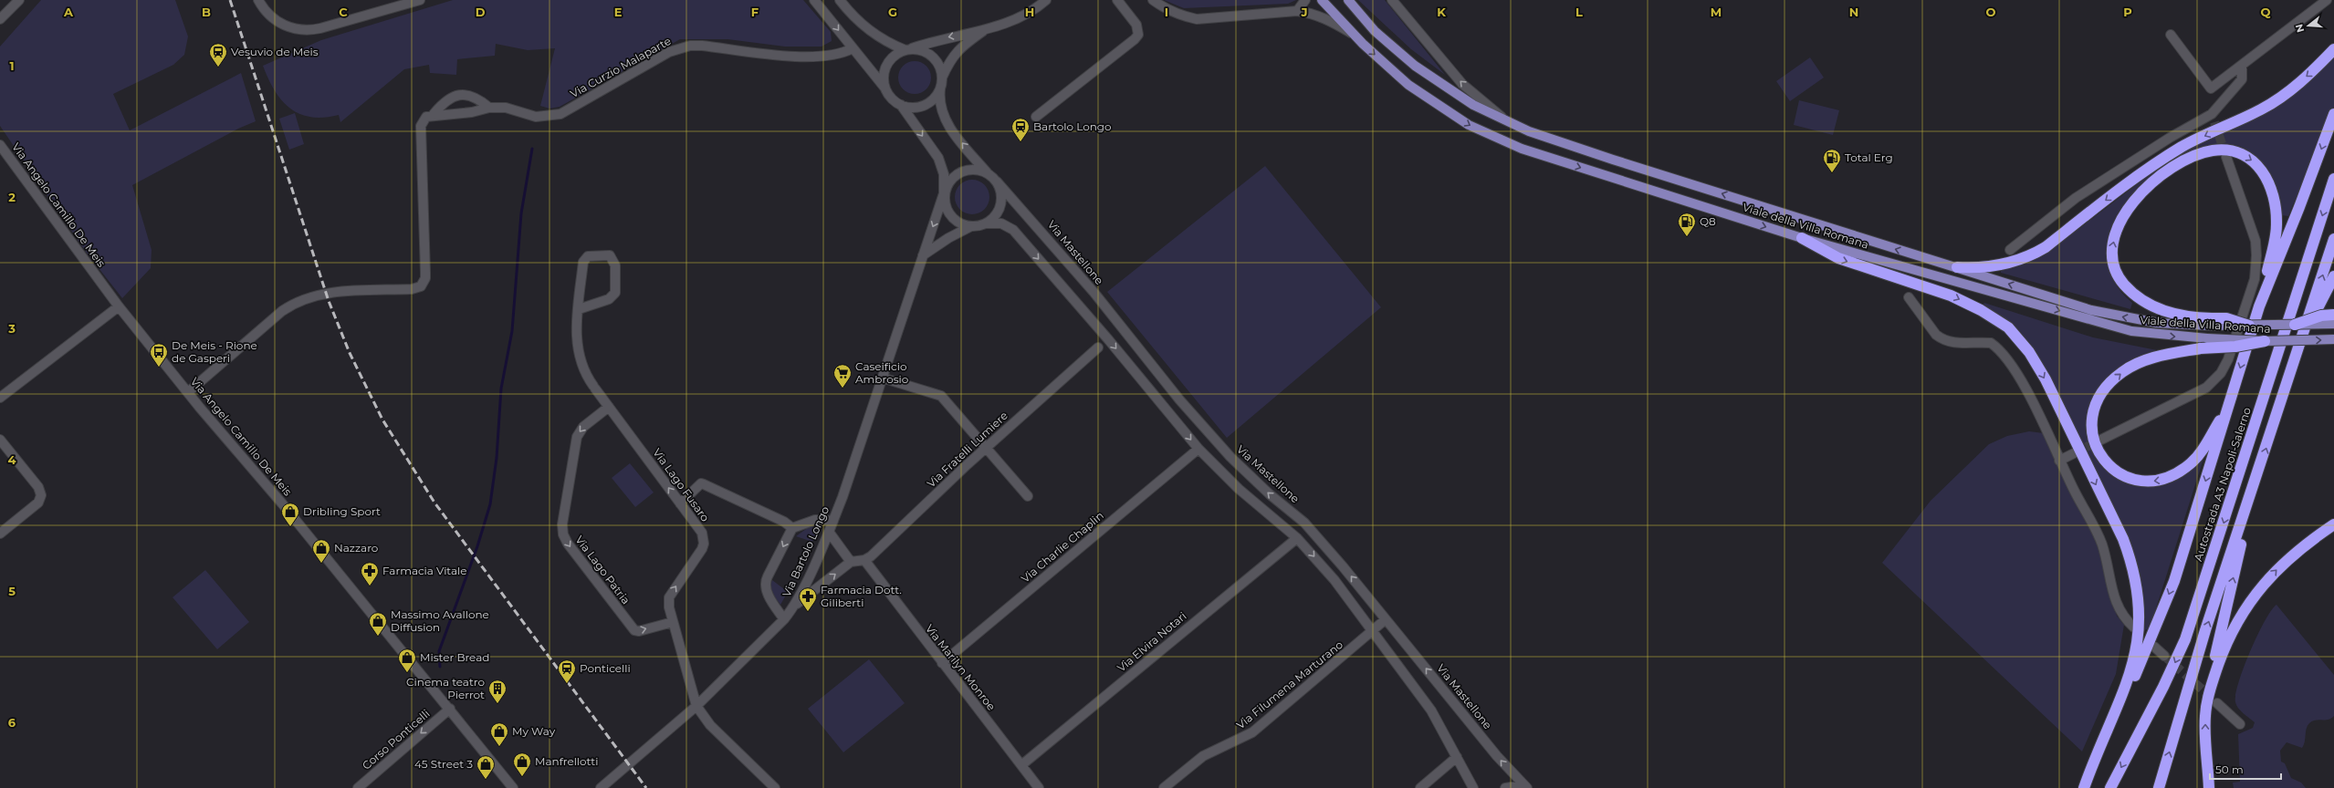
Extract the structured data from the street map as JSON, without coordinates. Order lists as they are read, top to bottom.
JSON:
{
  "streets": {
    "highway": ["Autostrada A3 Napoli-Salerno"],
    "main road": ["Viale della Villa Romana"],
    "street": [
      "Via Curzio Malaparte",
      "Via Angelo Camillo De Meis",
      "Via Mastellone",
      "Via Fratelli Lumiere",
      "Via Lago Fusaro",
      "Via Charlie Chaplin",
      "Via Bartolo Longo",
      "Via Lago Patria",
      "Via Elvira Notari",
      "Via Marilyn Monroe",
      "Via Filumena Marturano",
      "Corso Ponticelli"
    ]
  },
  "crossings": [
    ["Via Angelo Camillo De Meis", "Corso Ponticelli"],
    ["Via Mastellone", "Via Bartolo Longo"],
    ["Via Mastellone", "Via Filumena Marturano"],
    ["Via Fratelli Lumiere", "Via Marilyn Monroe"],
    ["Via Lago Fusaro", "Via Bartolo Longo"],
    ["Via Lago Fusaro", "Via Lago Patria"],
    ["Via Charlie Chaplin", "Via Marilyn Monroe"],
    ["Via Elvira Notari", "Via Marilyn Monroe"]
  ],
  "one_way": ["Corso Ponticelli"],
  "places": {
    "station": ["Vesuvio de Meis", "Bartolo Longo", "Ponticelli"],
    "fuel station": ["Total Erg", "Q8"],
    "bus stop": ["De Meis - Rione de Gasperi"],
    "supermarket": ["Caseificio Ambrosio"],
    "shop": [
      "Dribling Sport",
      "Nazzaro",
      "Massimo Avallone Diffusion",
      "Mister Bread",
      "My Way",
      "Manfrellotti",
      "45 Street 3"
    ],
    "pharmacy": ["Farmacia Vitale", "Farmacia Dott. Giliberti"],
    "building": ["Cinema teatro Pierrot"]
  },
  "scale_bar": "50 m",
  "north": "left",
  "grid": {
    "columns": [
      "A",
      "B",
      "C",
      "D",
      "E",
      "F",
      "G",
      "H",
      "I",
      "J",
      "K",
      "L",
      "M",
      "N",
      "O",
      "P",
      "Q"
    ],
    "rows": [
      "1",
      "2",
      "3",
      "4",
      "5",
      "6"
    ]
  }
}
